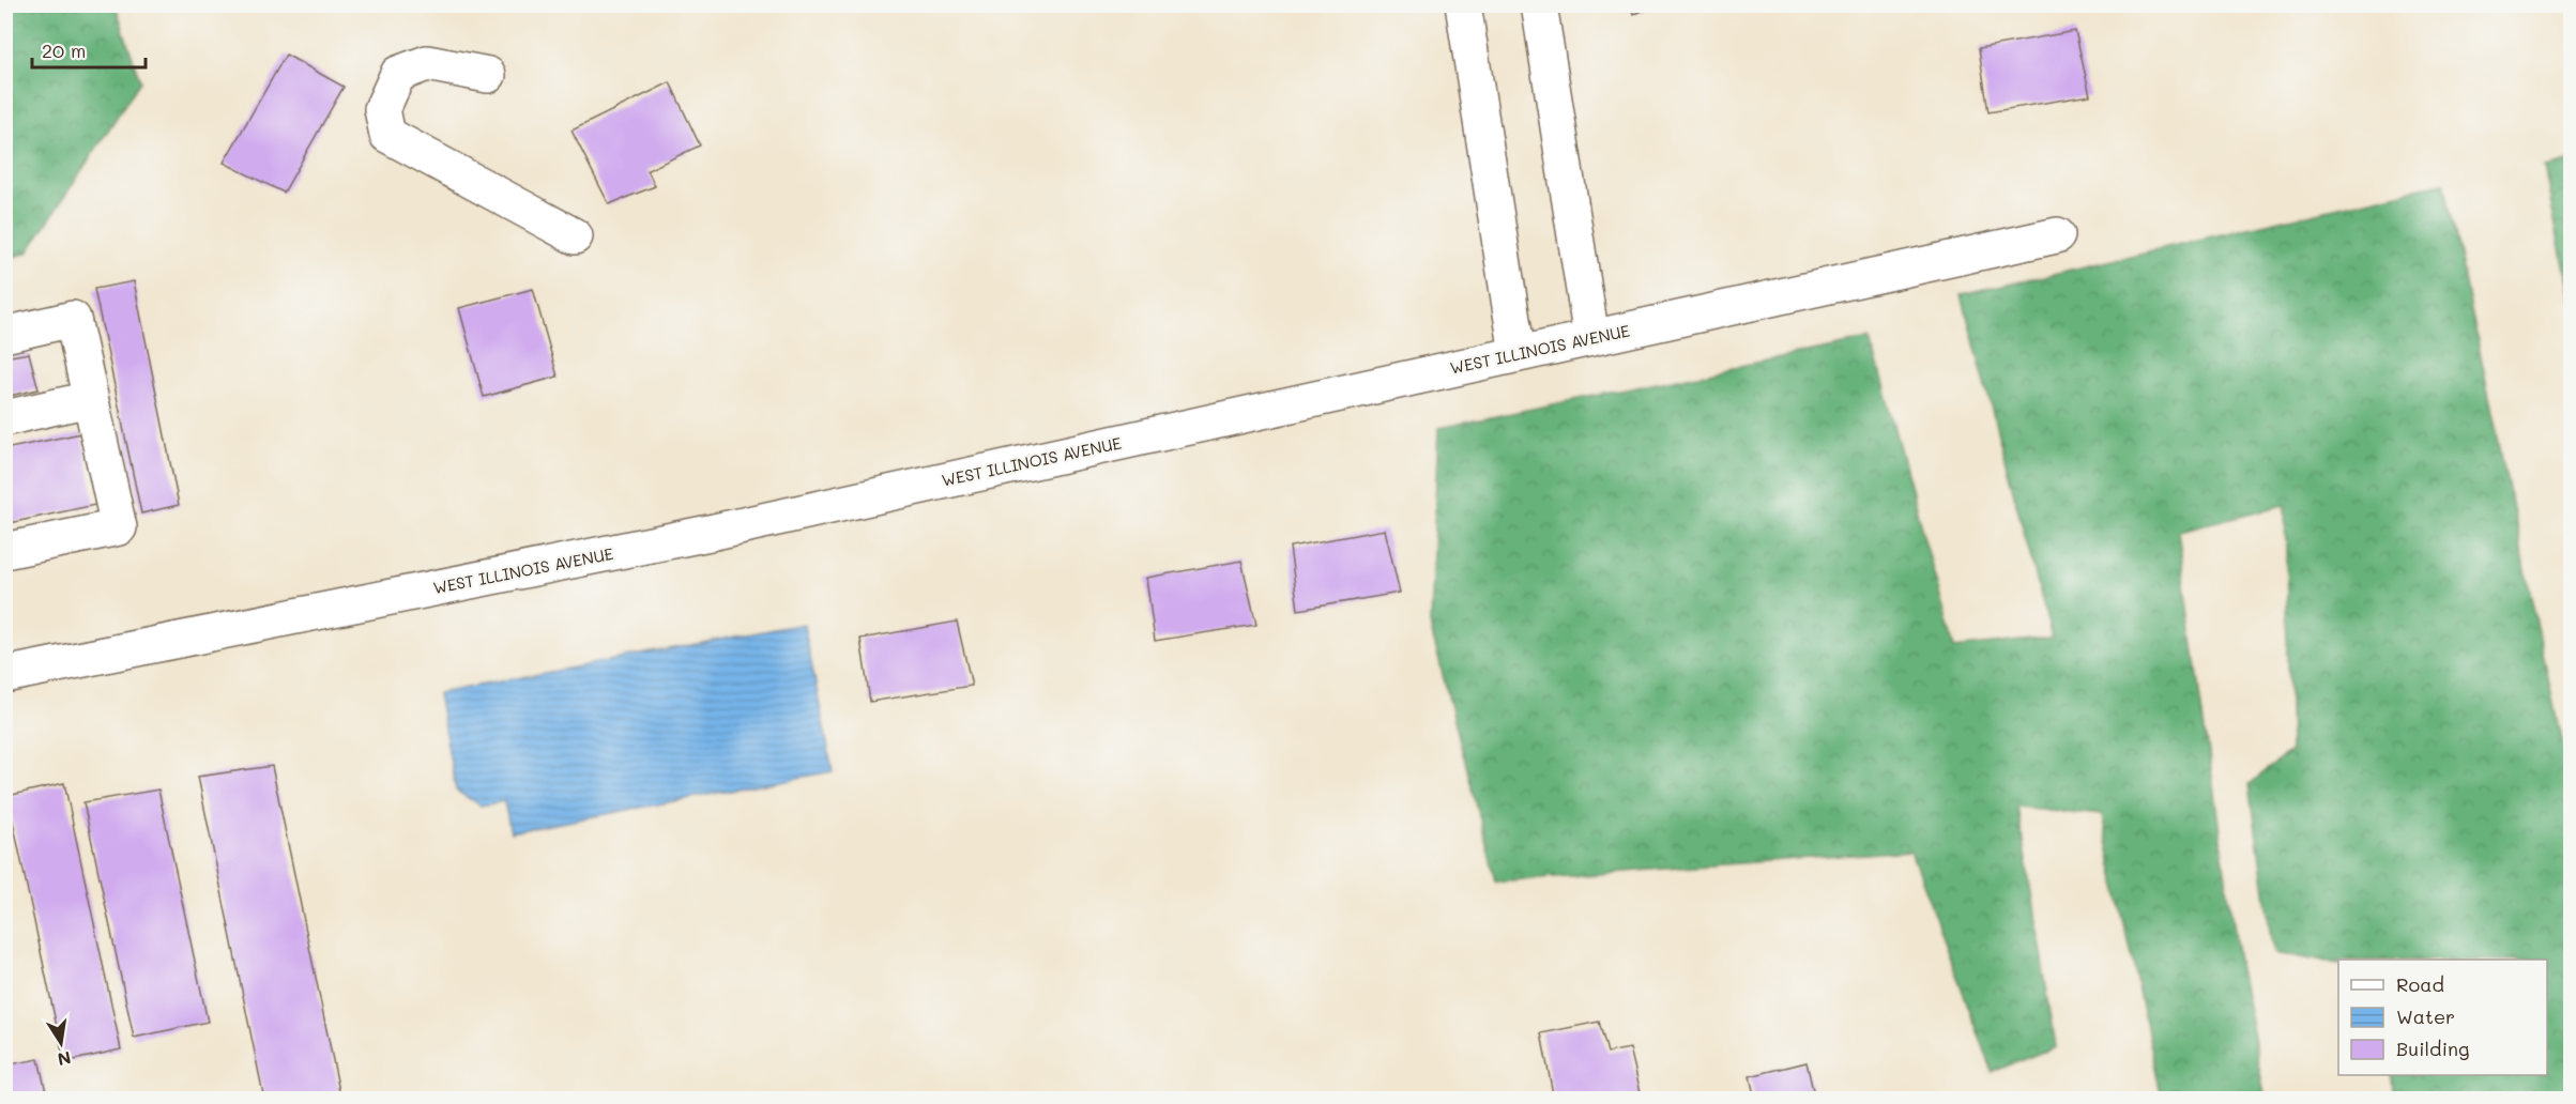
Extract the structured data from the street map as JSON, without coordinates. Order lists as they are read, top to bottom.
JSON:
{
  "streets": {
    "lane": ["WEST ILLINOIS AVENUE"]
  },
  "legend": ["Road", "Water", "Building"],
  "scale_bar": "20 m",
  "north": "bottom"
}
